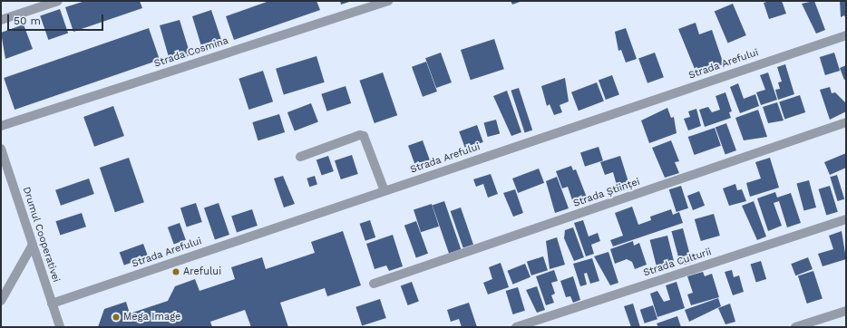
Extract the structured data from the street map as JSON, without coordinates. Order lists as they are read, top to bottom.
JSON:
{
  "streets": {
    "street": [
      "Strada Cosmina",
      "Strada Arefului",
      "Strada Științei",
      "Drumul Cooperativei",
      "Strada Culturii"
    ]
  },
  "crossings": [
    ["Strada Arefului", "Drumul Cooperativei"]
  ],
  "places": ["Arefului", "Mega Image"],
  "scale_bar": "50 m"
}
